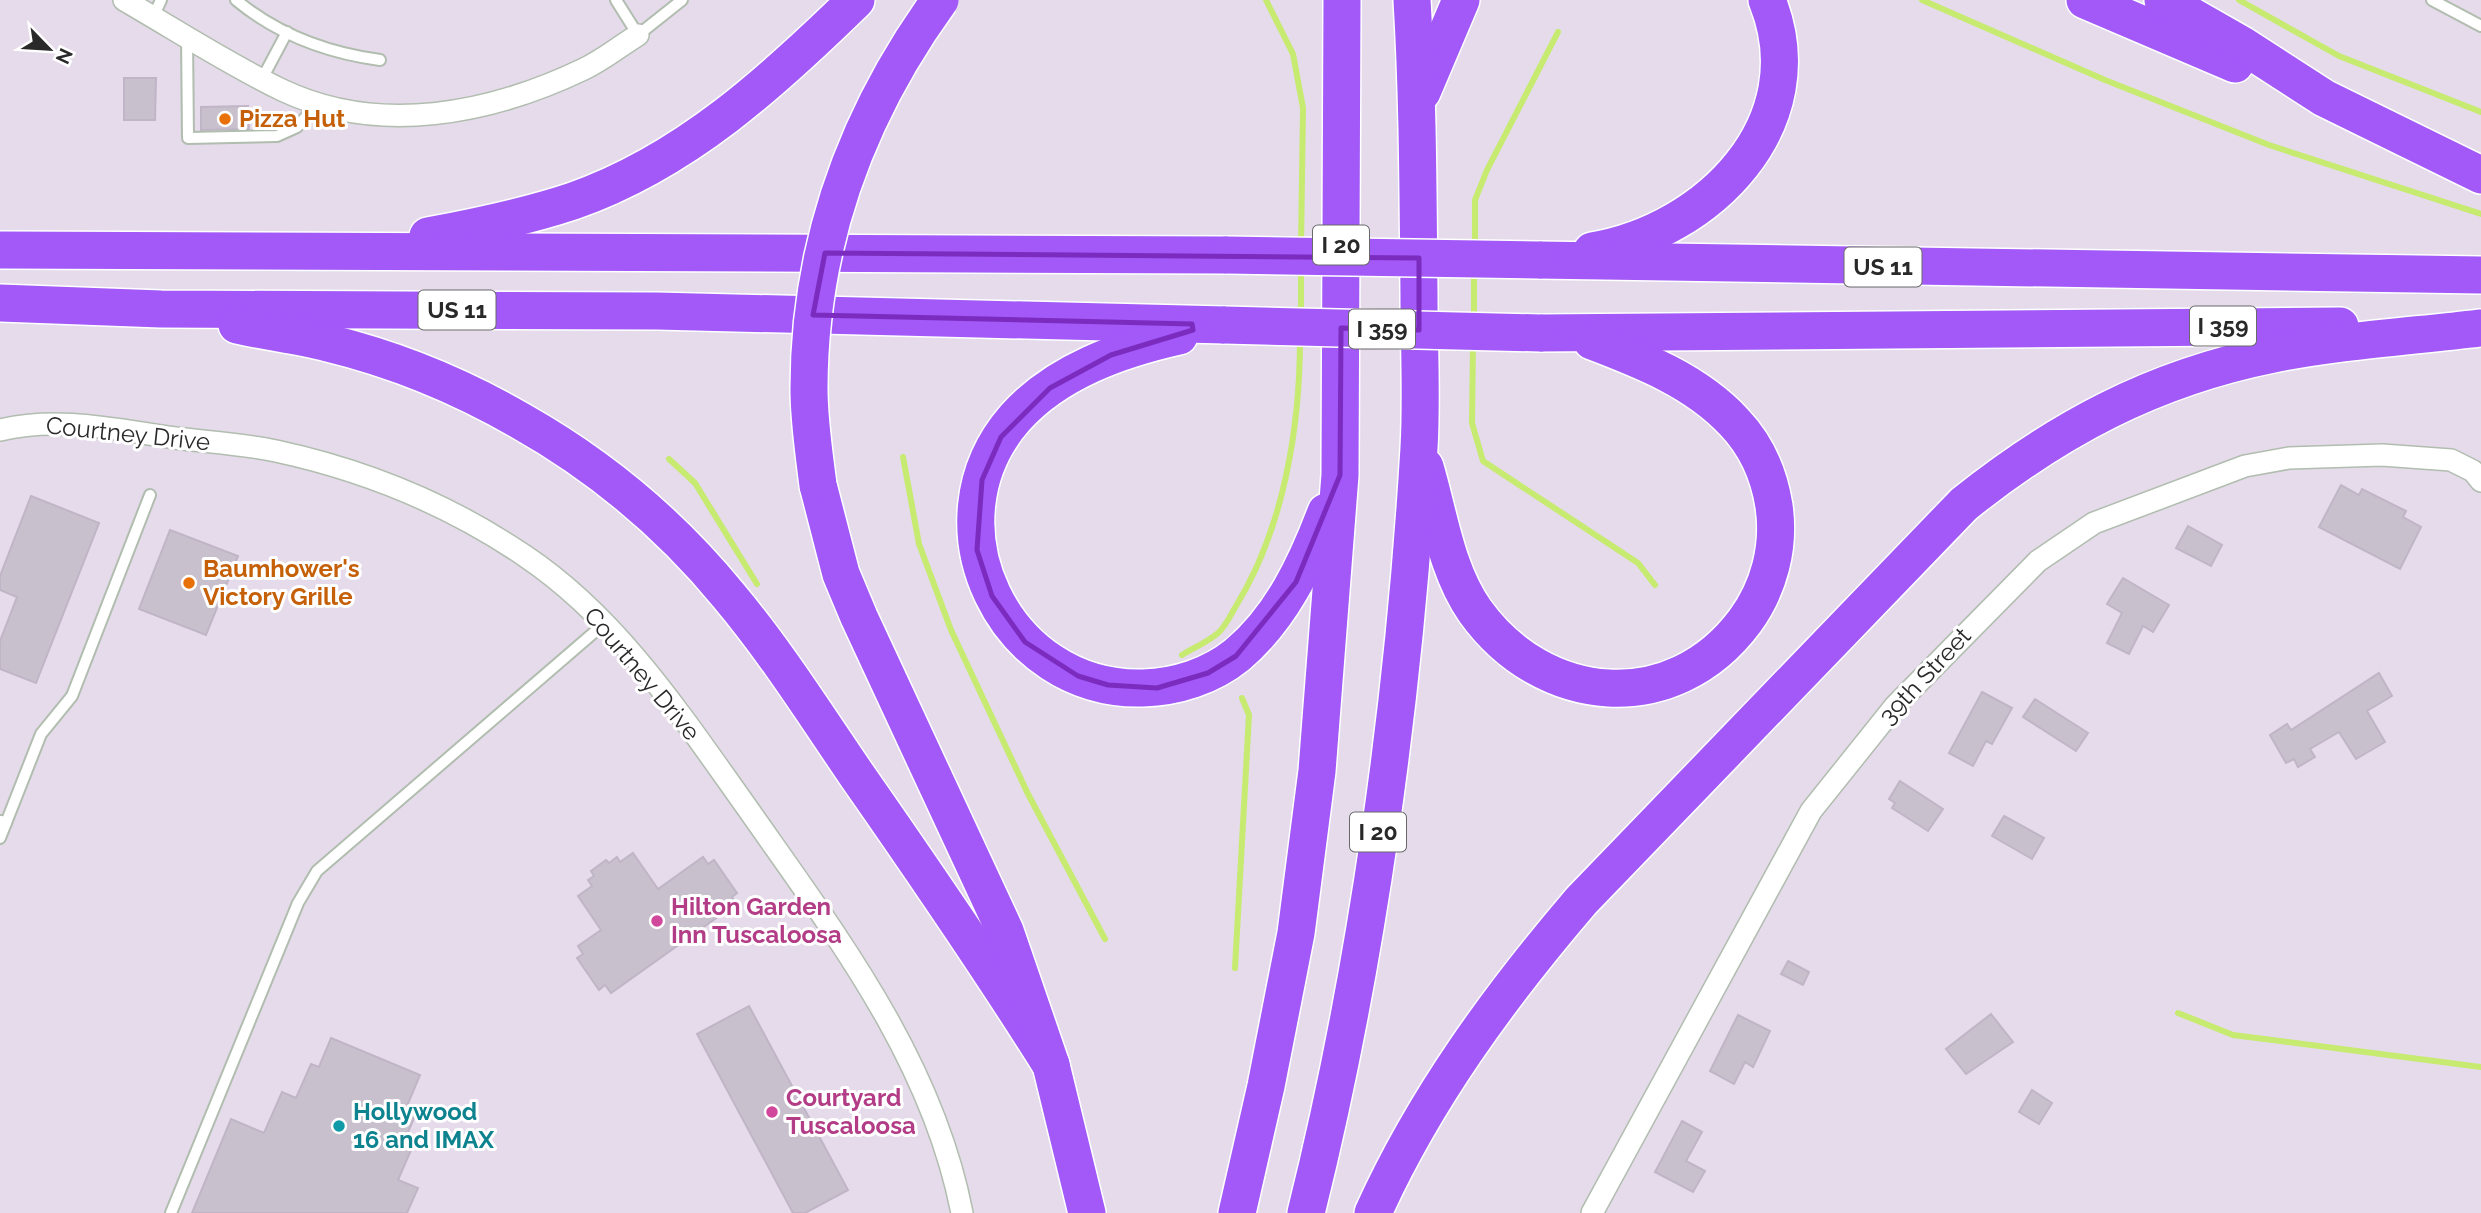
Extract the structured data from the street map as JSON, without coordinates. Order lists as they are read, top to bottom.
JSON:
{
  "streets": {
    "highway": ["I 20", "US 11", "I 359"],
    "street": ["Courtney Drive", "39th Street"]
  },
  "crossings": [
    ["US 11", "I 359"]
  ],
  "places": [
    "Pizza Hut",
    "Baumhower's Victory Grille",
    "Hilton Garden Inn Tuscaloosa",
    "Courtyard Tuscaloosa",
    "Hollywood 16 and IMAX"
  ],
  "north": "bottom right"
}
